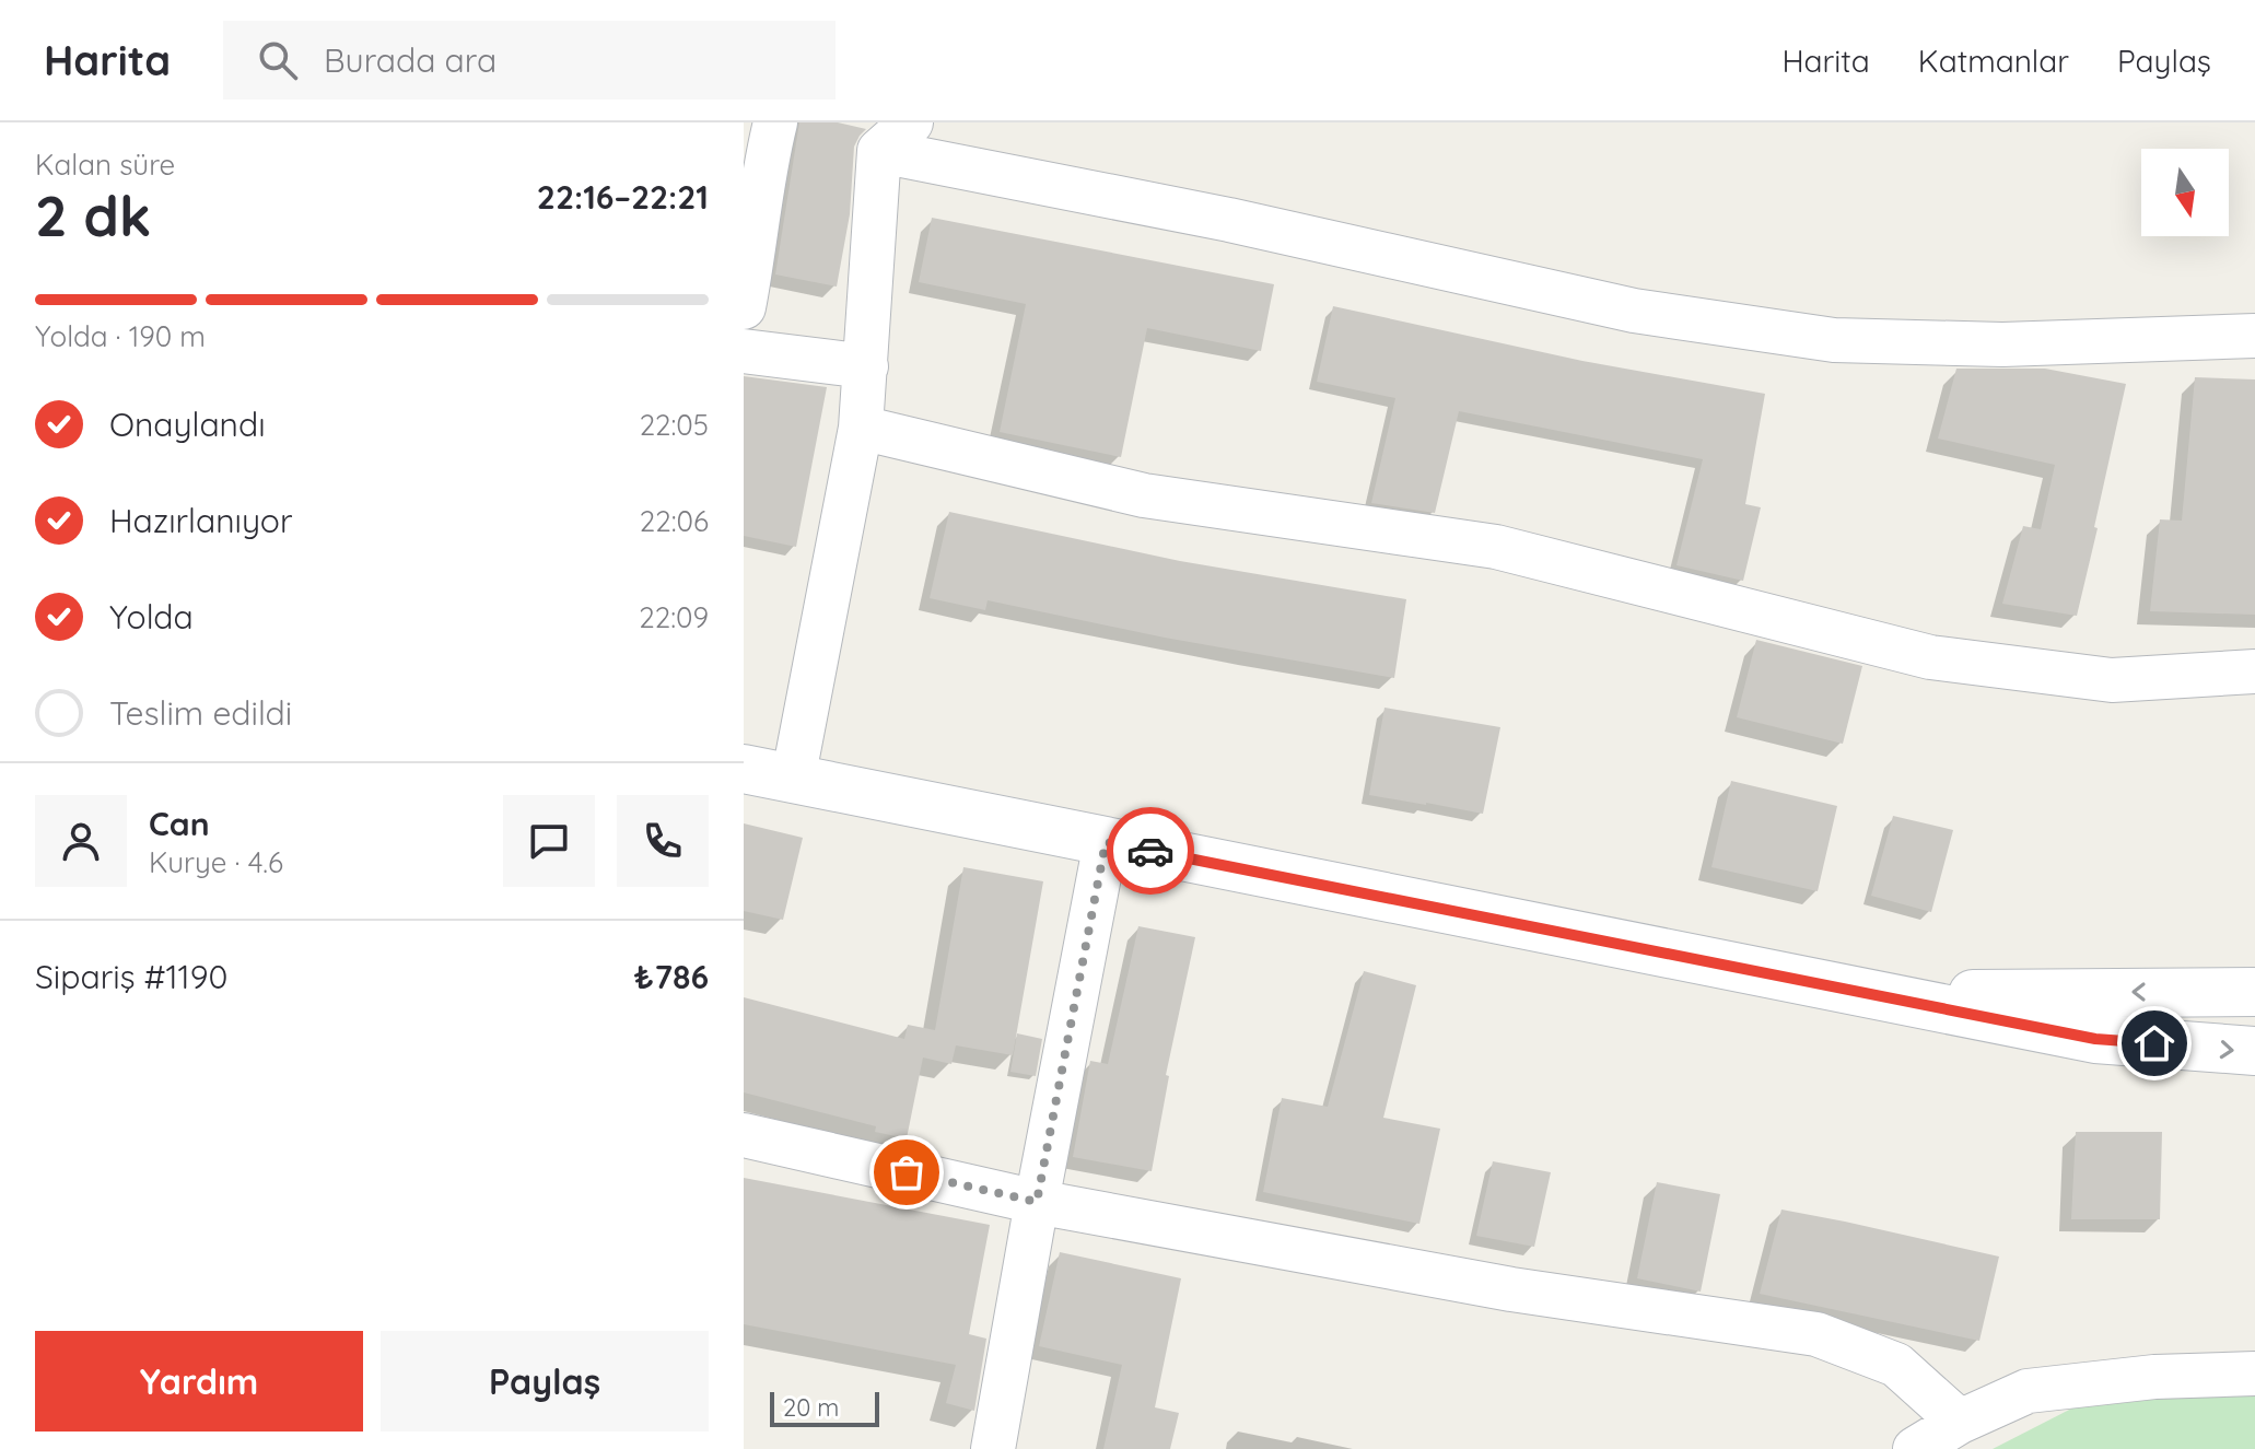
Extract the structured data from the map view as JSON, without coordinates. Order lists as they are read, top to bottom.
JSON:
{
  "scale_bar": "20 m",
  "north": "bottom",
  "page": {
    "header": "Harita",
    "search": "Burada ara",
    "nav": ["Harita", "Katmanlar", "Paylaş"],
    "heading": ["2 dk", "Kalan süre", "22:16–22:21"],
    "panel": [
      "Can",
      "Kurye · 4.6",
      "Sipariş #1190",
      "₺786"
    ],
    "bar": "Yolda · 190 m",
    "list": [
      ["Onaylandı", "22:05"],
      ["Hazırlanıyor", "22:06"],
      ["Yolda", "22:09"],
      "Teslim edildi"
    ],
    "buttons": ["Yardım", "Paylaş"],
    "scale": "20 m"
  }
}
